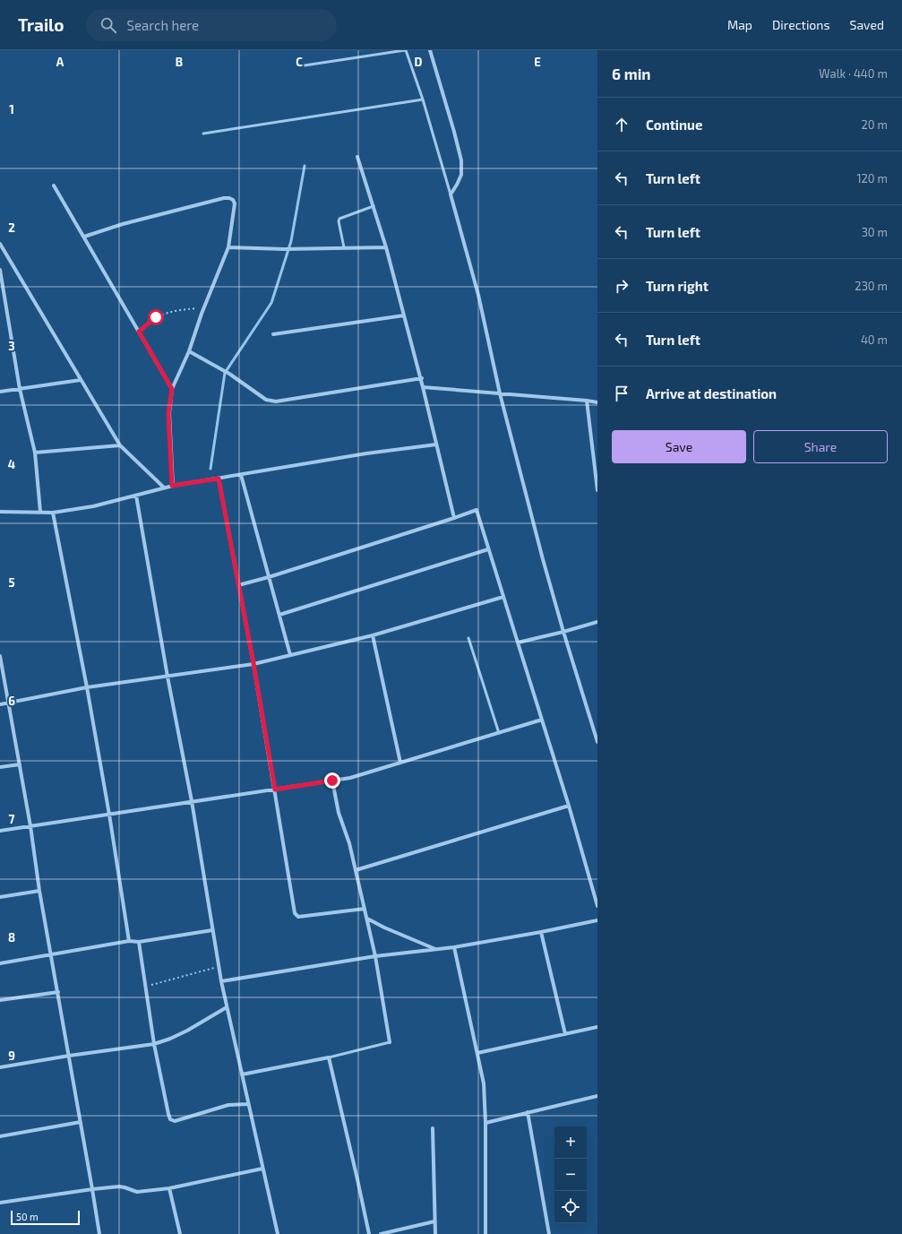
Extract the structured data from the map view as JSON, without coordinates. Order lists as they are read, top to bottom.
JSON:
{
  "scale_bar": "50 m",
  "page": {
    "header": "Trailo",
    "search": "Search here",
    "nav": ["Map", "Directions", "Saved"],
    "heading": ["6 min", "Walk · 440 m"],
    "list": [
      ["Continue", "20 m"],
      ["Turn left", "120 m"],
      ["Turn left", "30 m"],
      ["Turn right", "230 m"],
      ["Turn left", "40 m"],
      "Arrive at destination"
    ],
    "buttons": ["Save", "Share"],
    "map_buttons": ["+", "−"],
    "scale": "50 m"
  },
  "grid": {
    "columns": [
      "A",
      "B",
      "C",
      "D",
      "E"
    ],
    "rows": [
      "1",
      "2",
      "3",
      "4",
      "5",
      "6",
      "7",
      "8",
      "9"
    ]
  }
}
